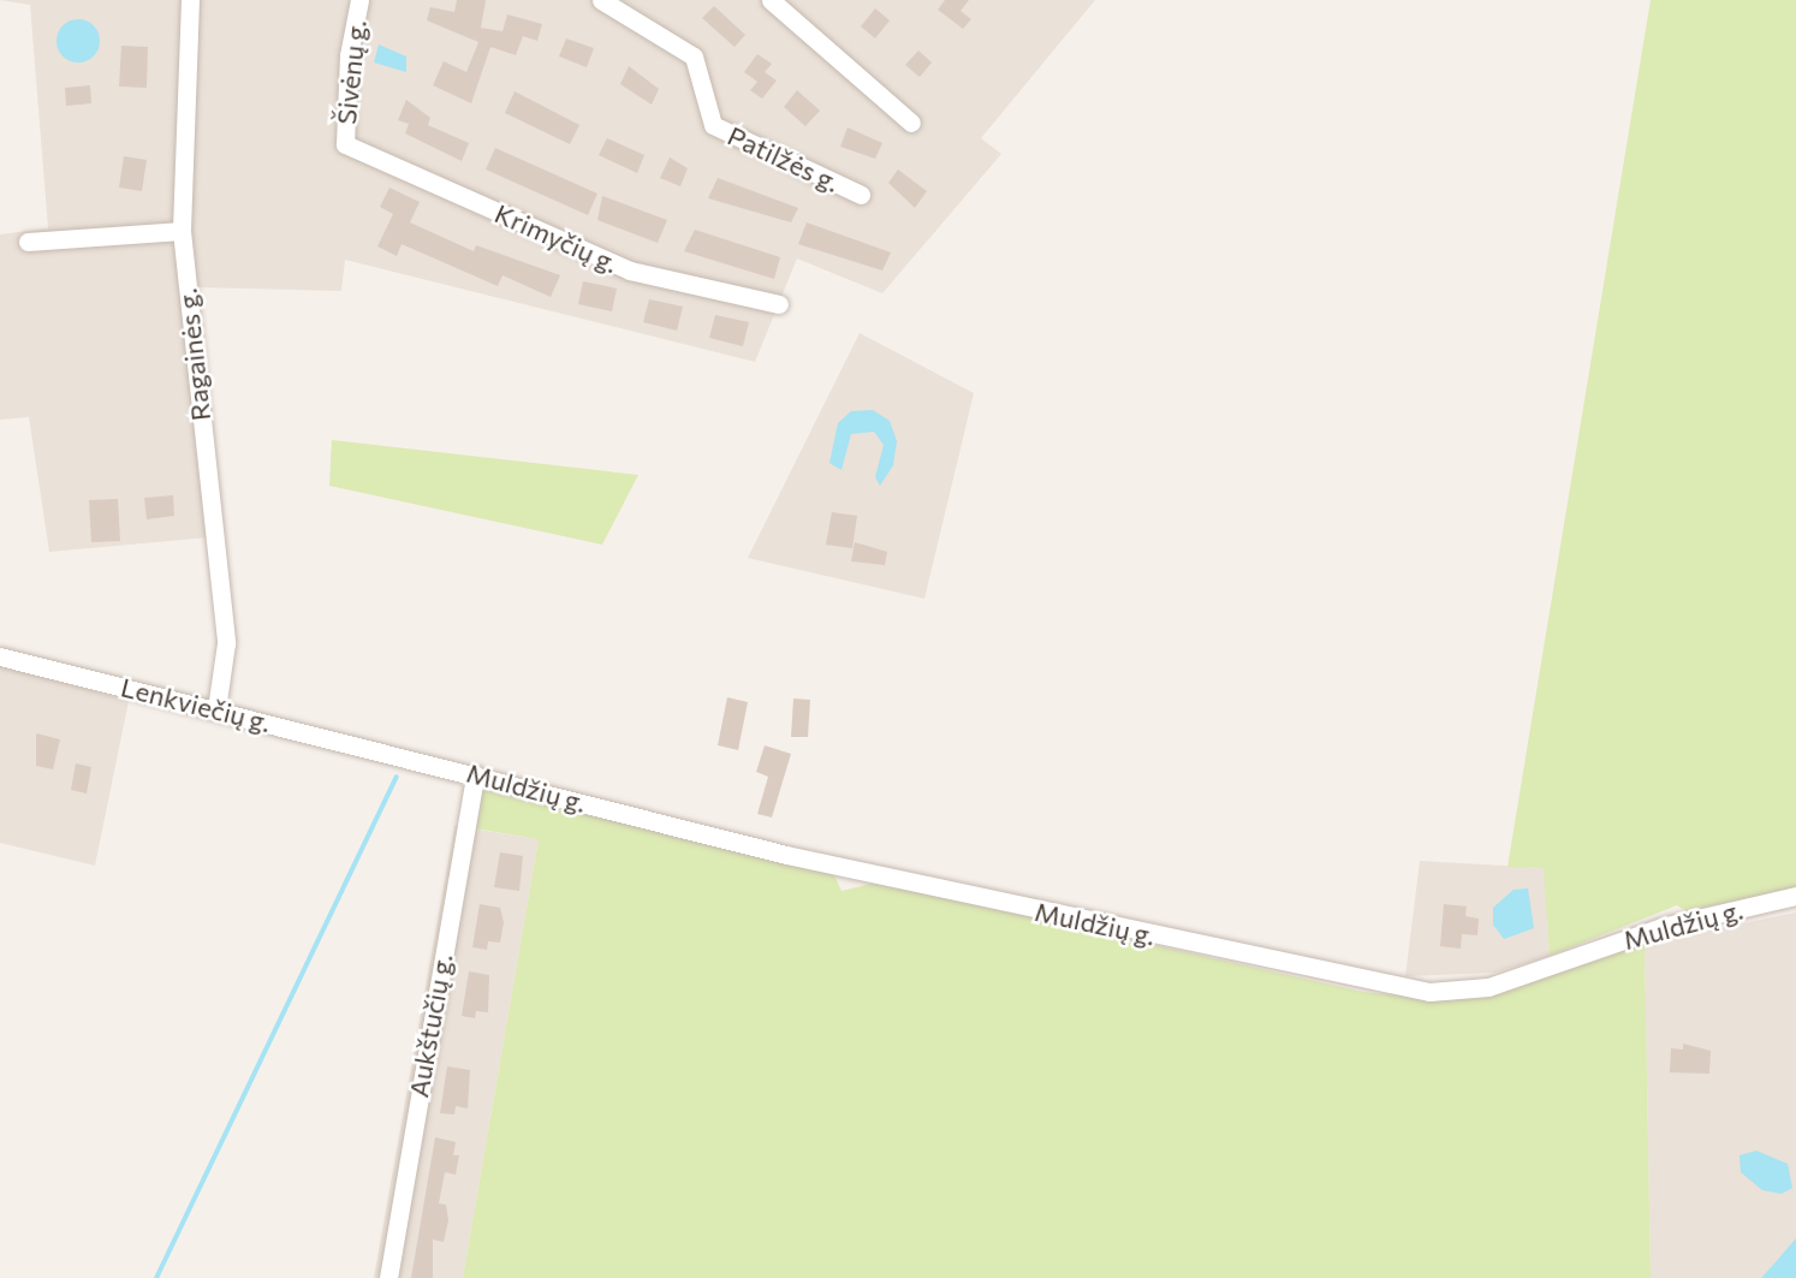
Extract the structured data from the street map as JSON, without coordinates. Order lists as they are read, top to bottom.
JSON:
{
  "streets": {
    "street": [
      "Šivėnų g.",
      "Patilžės g.",
      "Krimyčių g.",
      "Ragainės g.",
      "Lenkviečių g.",
      "Muldžių g.",
      "Aukštučių g."
    ]
  },
  "crossings": [
    ["Šivėnų g.", "Krimyčių g."],
    ["Ragainės g.", "Lenkviečių g."],
    ["Lenkviečių g.", "Muldžių g."],
    ["Muldžių g.", "Aukštučių g."]
  ]
}
